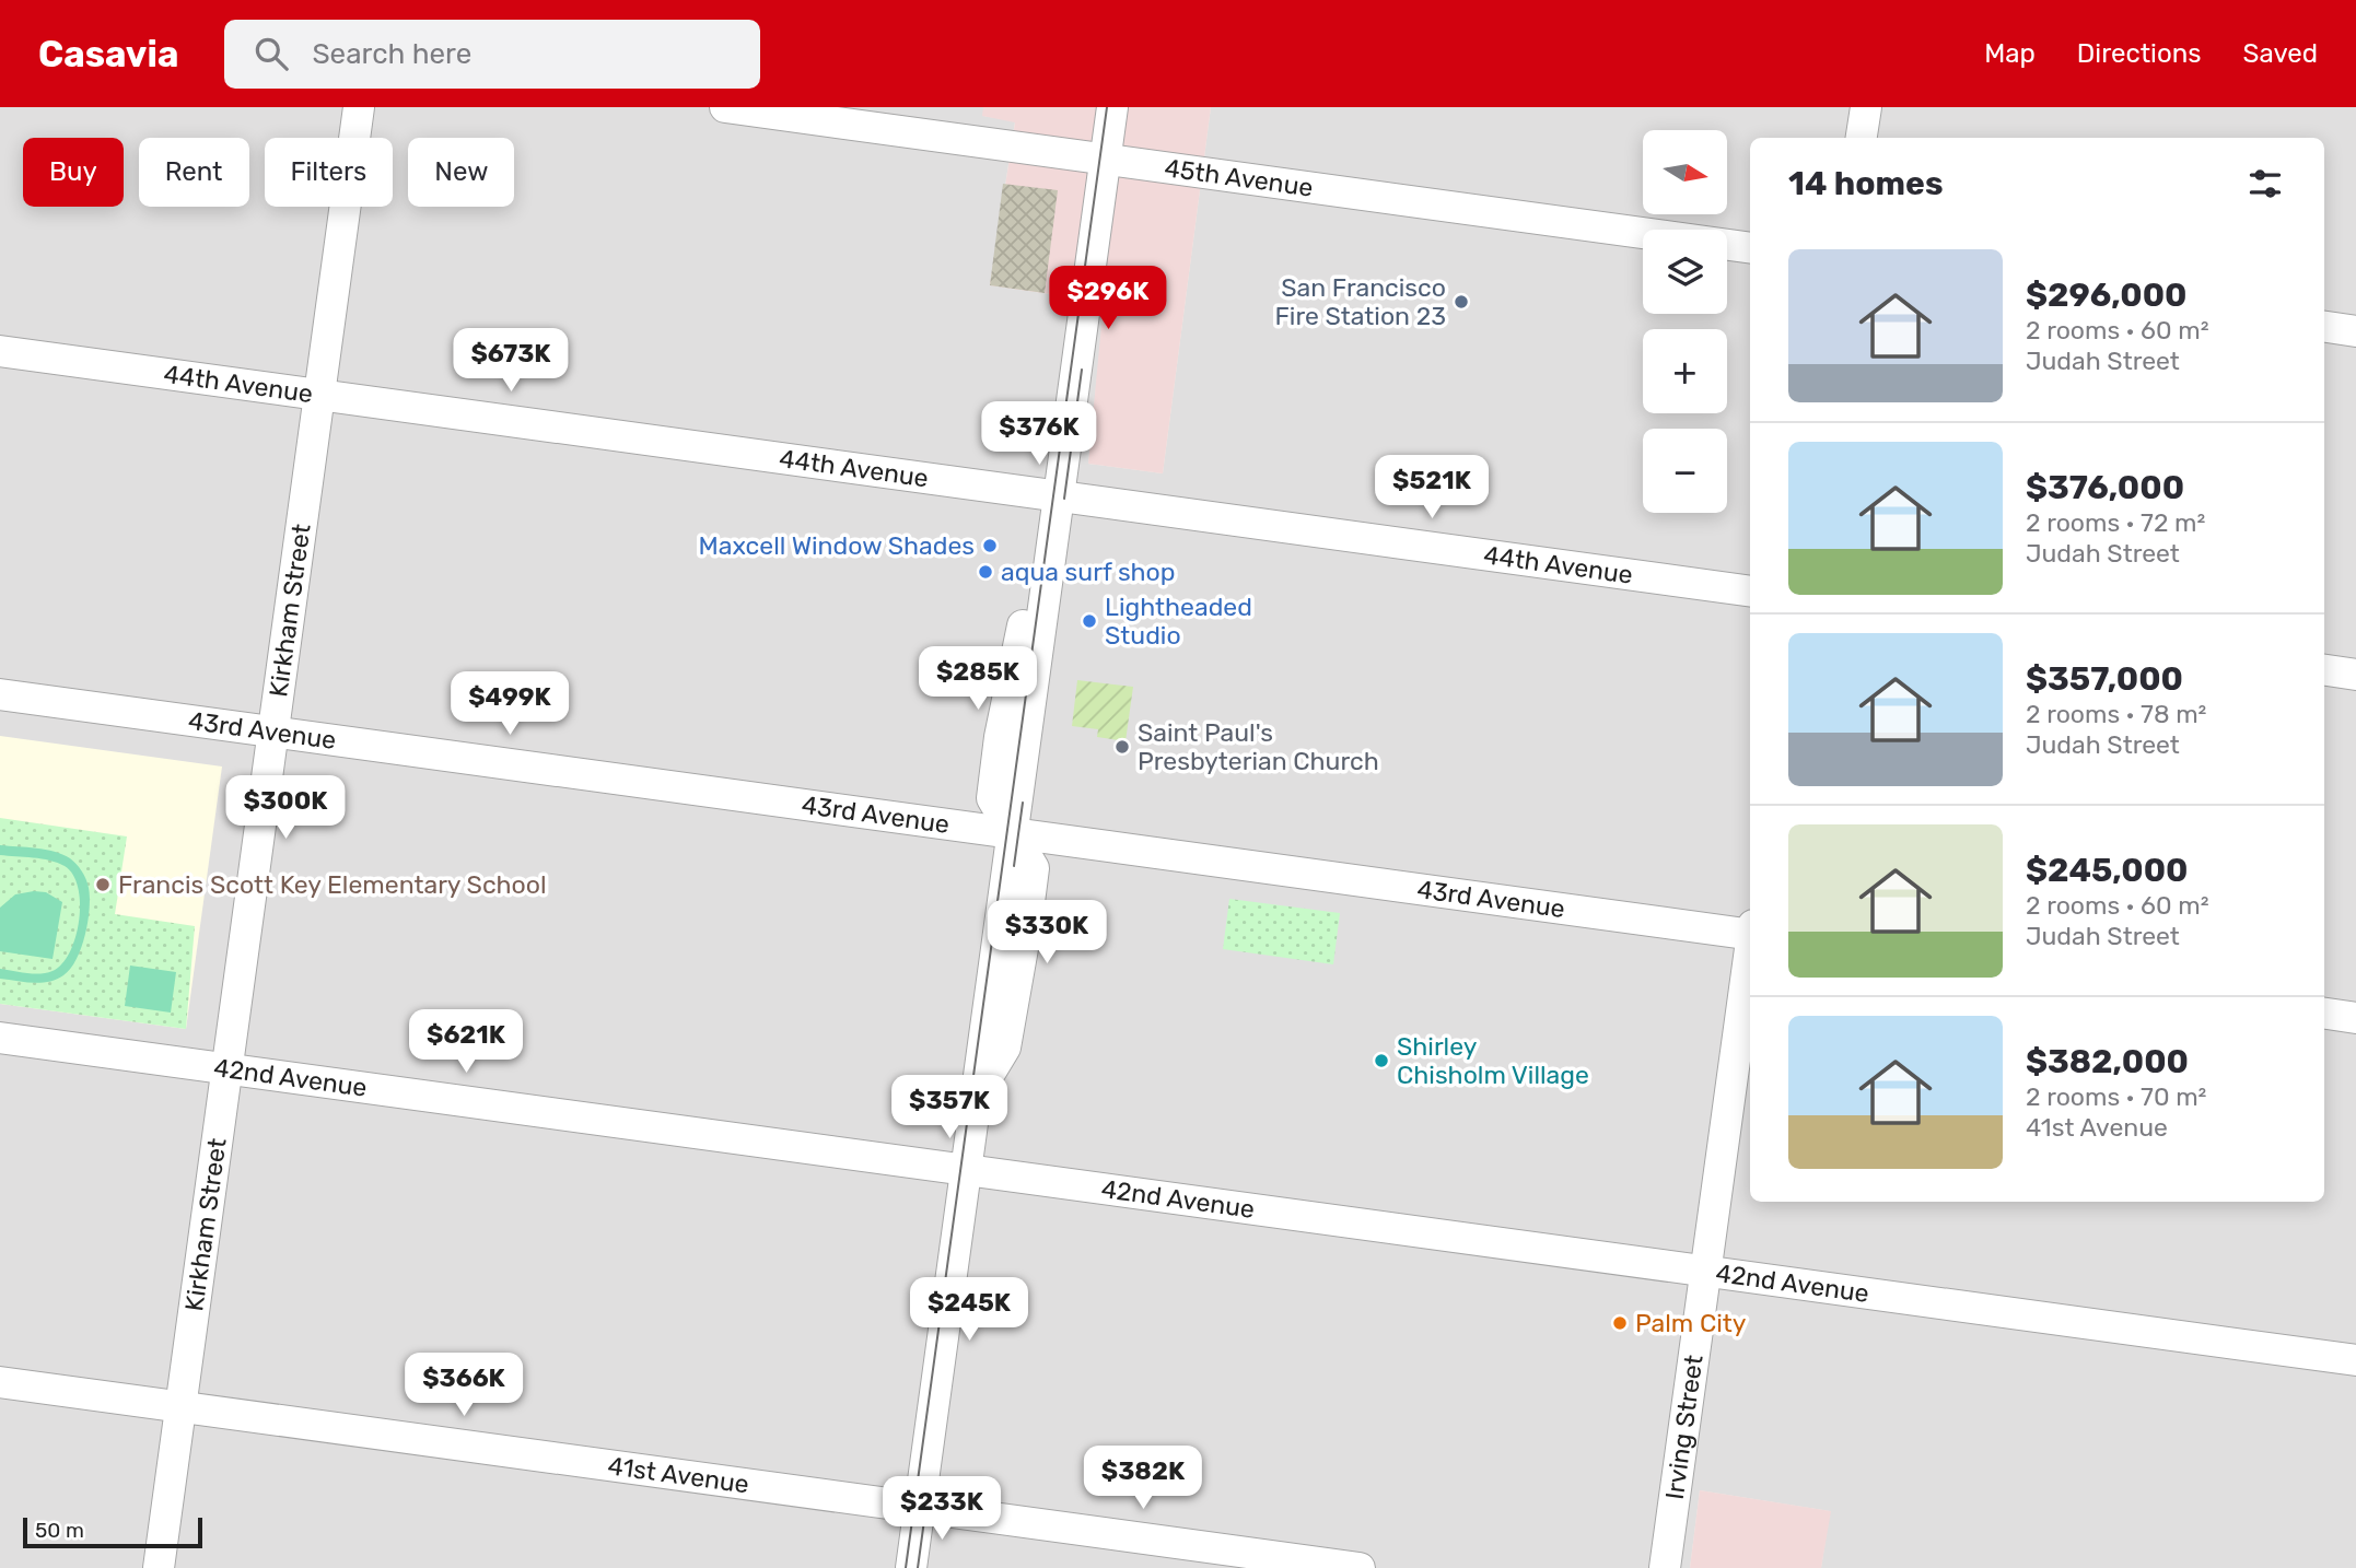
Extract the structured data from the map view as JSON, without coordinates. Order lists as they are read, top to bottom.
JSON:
{
  "streets": {
    "street": [
      "45th Avenue",
      "44th Avenue",
      "Kirkham Street",
      "43rd Avenue",
      "42nd Avenue",
      "Irving Street",
      "41st Avenue"
    ]
  },
  "crossings": [
    ["44th Avenue", "Kirkham Street"],
    ["Kirkham Street", "43rd Avenue"],
    ["Kirkham Street", "42nd Avenue"],
    ["Kirkham Street", "41st Avenue"],
    ["42nd Avenue", "Irving Street"]
  ],
  "places": [
    "San Francisco Fire Station 23",
    "Maxcell Window Shades",
    "aqua surf shop",
    "Lightheaded Studio",
    "Saint Paul's Presbyterian Church",
    "Francis Scott Key Elementary School",
    "Shirley Chisholm Village",
    "Palm City"
  ],
  "scale_bar": "50 m",
  "north": "right",
  "page": {
    "header": "Casavia",
    "search": "Search here",
    "nav": ["Map", "Directions", "Saved"],
    "map_buttons": ["+", "−"],
    "chip": [
      "Buy",
      "Rent",
      "Filters",
      "New"
    ],
    "heading": "14 homes",
    "list": [
      {
        "name": "$296,000",
        "note": "2 rooms · 60 m² · Judah Street"
      },
      {
        "name": "$376,000",
        "note": "2 rooms · 72 m² · Judah Street"
      },
      {
        "name": "$357,000",
        "note": "2 rooms · 78 m² · Judah Street"
      },
      {
        "name": "$245,000",
        "note": "2 rooms · 60 m² · Judah Street"
      },
      {
        "name": "$382,000",
        "note": "2 rooms · 70 m² · 41st Avenue"
      }
    ],
    "price": [
      "$296K",
      "$673K",
      "$376K",
      "$521K",
      "$285K",
      "$499K",
      "$300K",
      "$330K",
      "$621K",
      "$357K",
      "$245K",
      "$366K",
      "$382K",
      "$233K"
    ],
    "scale": "50 m"
  }
}
